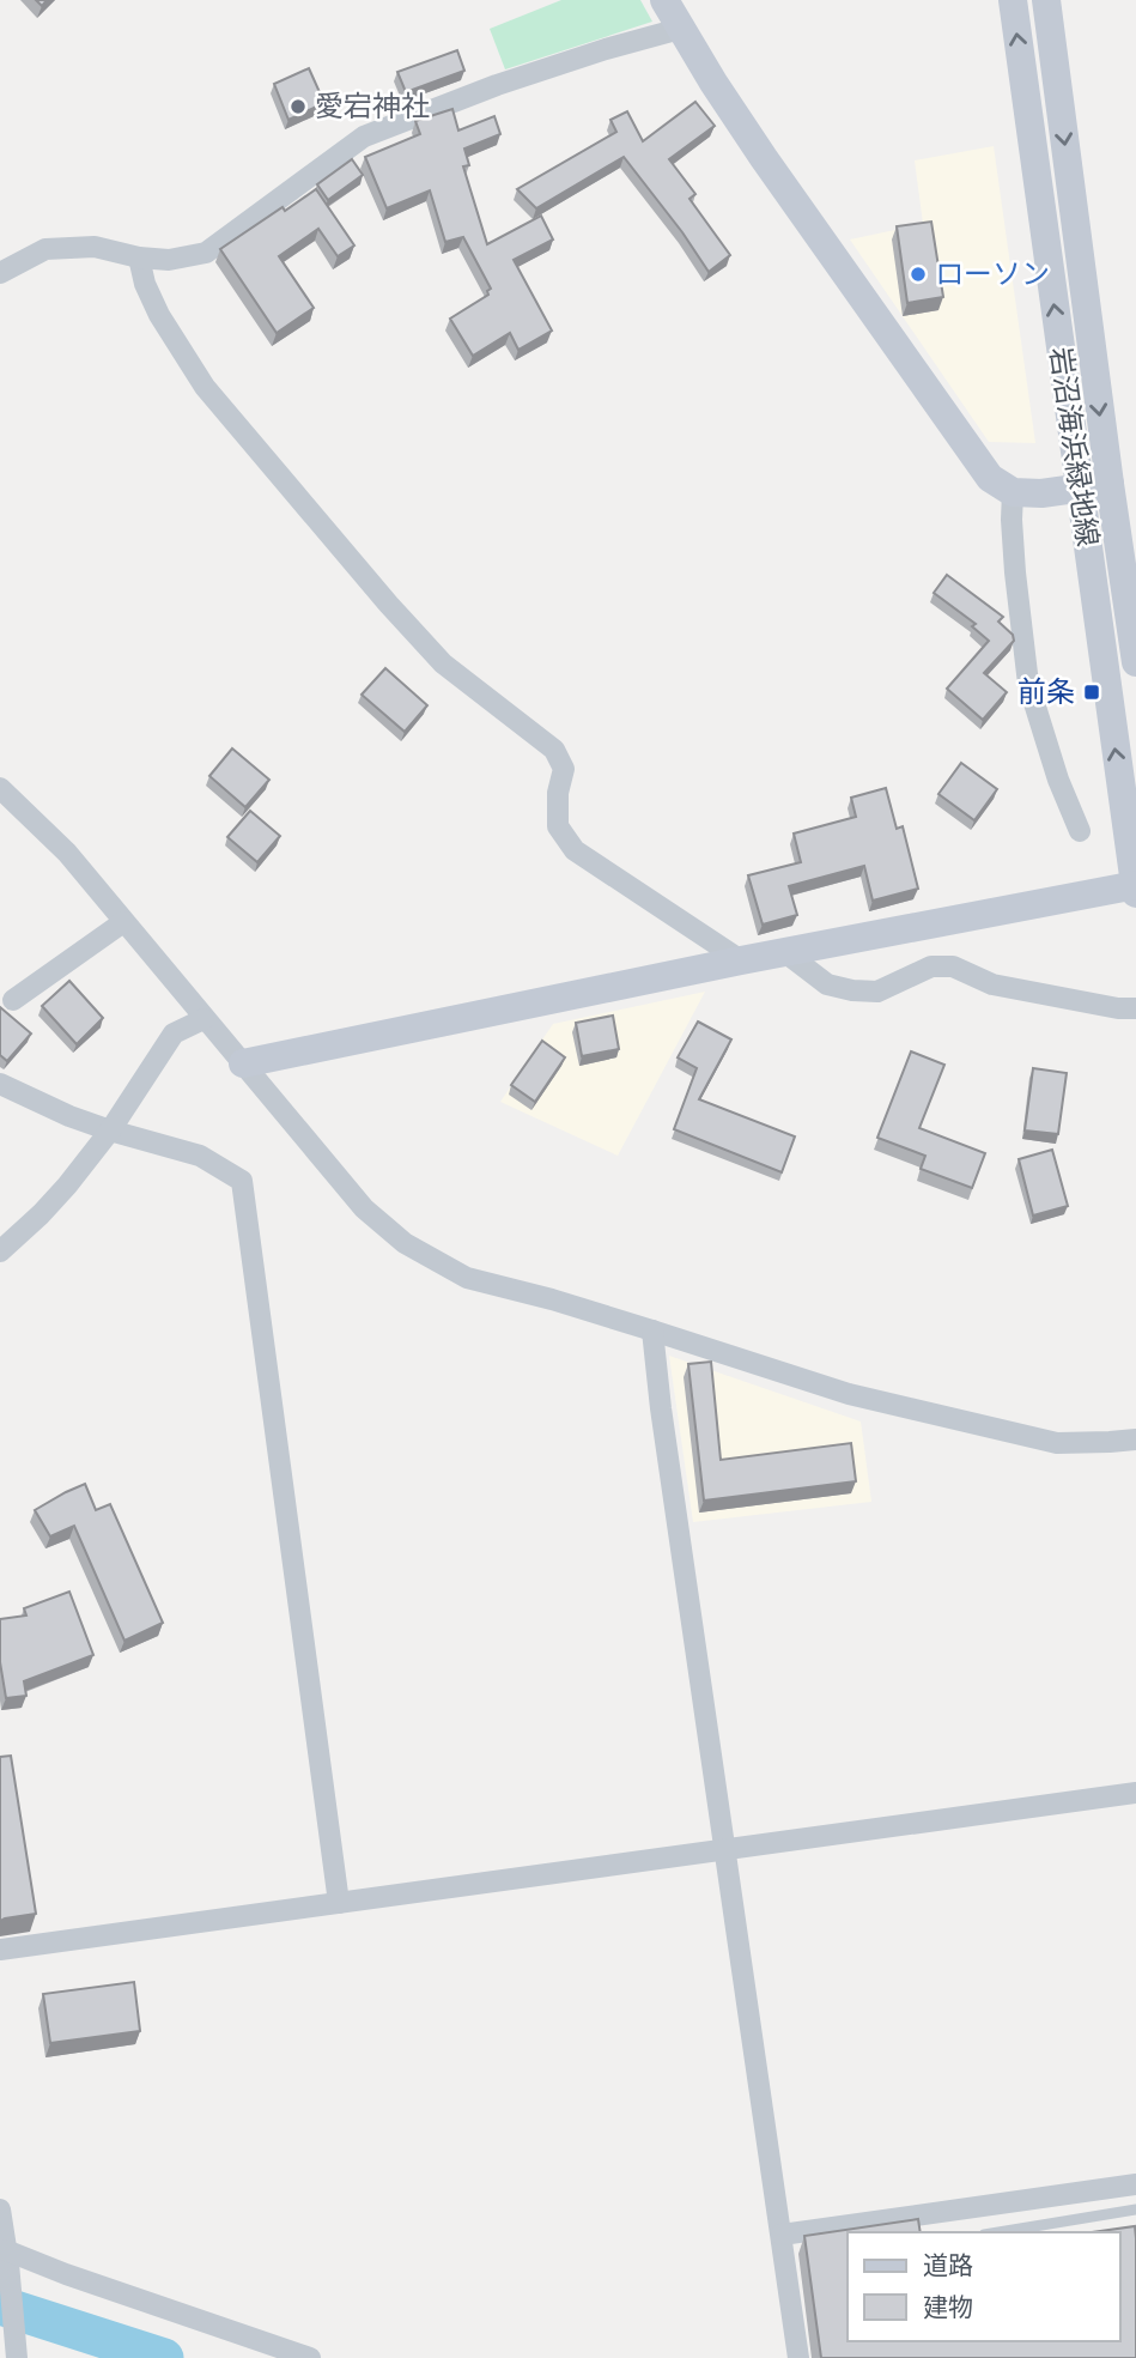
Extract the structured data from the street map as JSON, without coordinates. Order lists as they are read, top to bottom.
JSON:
{
  "streets": {
    "street": ["岩沼海浜緑地線"]
  },
  "places": {
    "other": ["愛宕神社", "ローソン"],
    "transit": ["前条"]
  },
  "legend": ["道路", "建物"]
}
